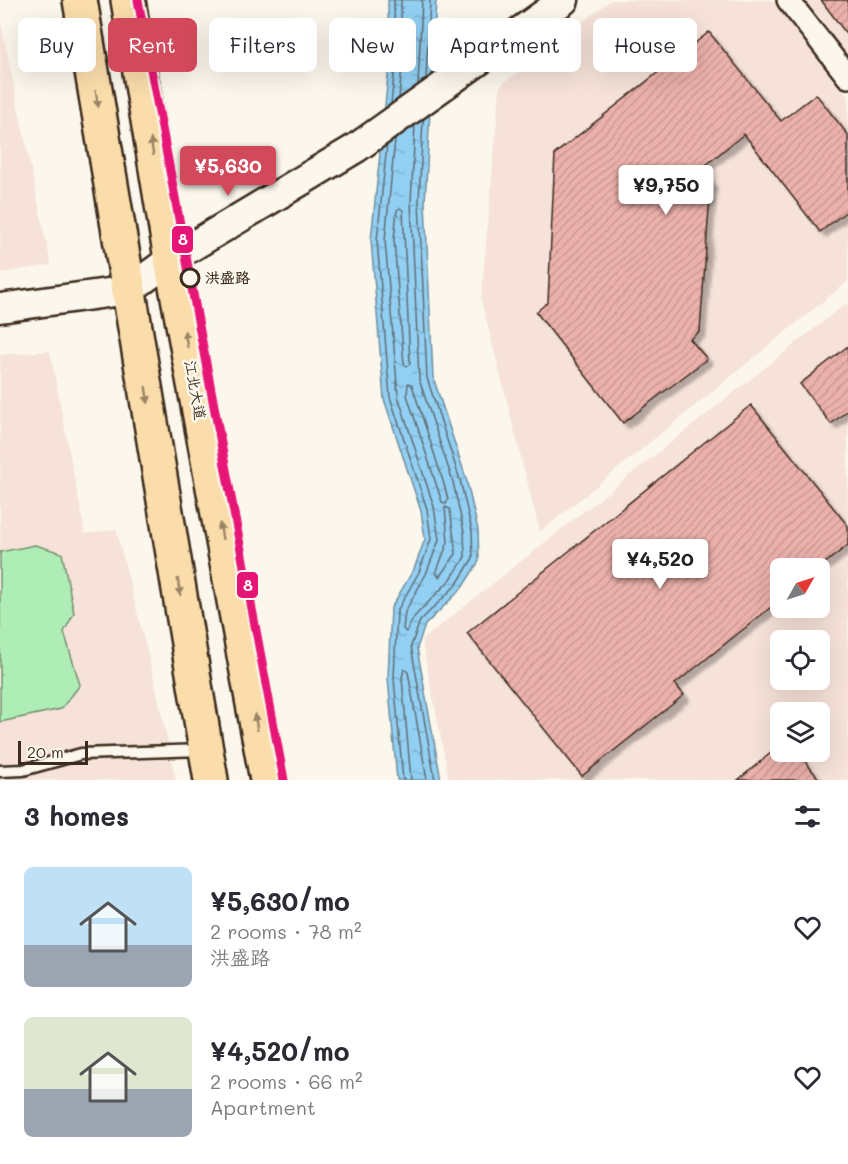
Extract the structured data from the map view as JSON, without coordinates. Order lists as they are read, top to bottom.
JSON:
{
  "streets": {
    "main road": ["江北大道"]
  },
  "places": ["洪盛路"],
  "lines": ["transit line 8"],
  "scale_bar": "20 m",
  "north": "top right",
  "page": {
    "chip": [
      "Buy",
      "Rent",
      "Filters",
      "New",
      "Apartment",
      "House"
    ],
    "price": ["¥5,630", "¥9,750", "¥4,520"],
    "scale": "20 m",
    "heading": "3 homes",
    "list": [
      {
        "name": "¥5,630/mo",
        "note": "2 rooms · 78 m² · 洪盛路"
      },
      {
        "name": "¥4,520/mo",
        "note": "2 rooms · 66 m² · Apartment"
      }
    ]
  }
}
